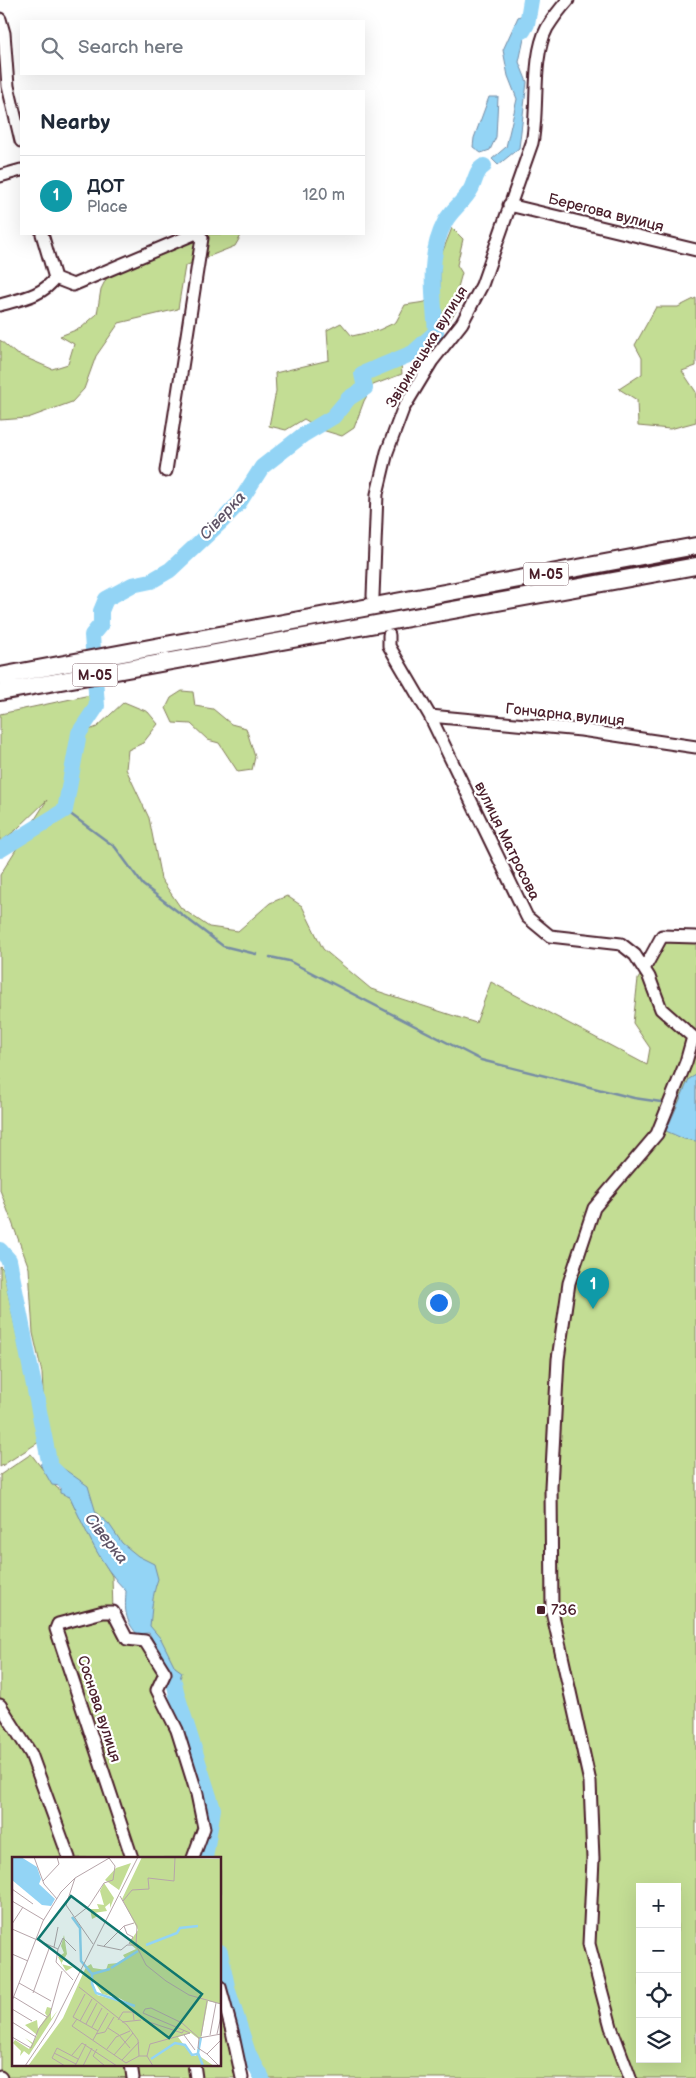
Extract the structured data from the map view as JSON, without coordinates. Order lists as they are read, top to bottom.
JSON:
{
  "streets": {
    "highway": ["М-05"],
    "street": [
      "Берегова вулиця",
      "Звіринецька вулиця",
      "Гончарна вулиця",
      "вулиця Матросова",
      "Соснова вулиця"
    ]
  },
  "crossings": [
    ["Берегова вулиця", "Звіринецька вулиця"],
    ["Звіринецька вулиця", "М-05"],
    ["Гончарна вулиця", "вулиця Матросова"]
  ],
  "water": ["Сіверка"],
  "places": {
    "transit": ["736"]
  },
  "page": {
    "search": "Search here",
    "heading": "Nearby",
    "list": [
      {
        "mark": "1",
        "name": "ДОТ",
        "note": "Place",
        "value": "120 m"
      }
    ],
    "pins": "1",
    "map_buttons": ["+", "−"]
  }
}
